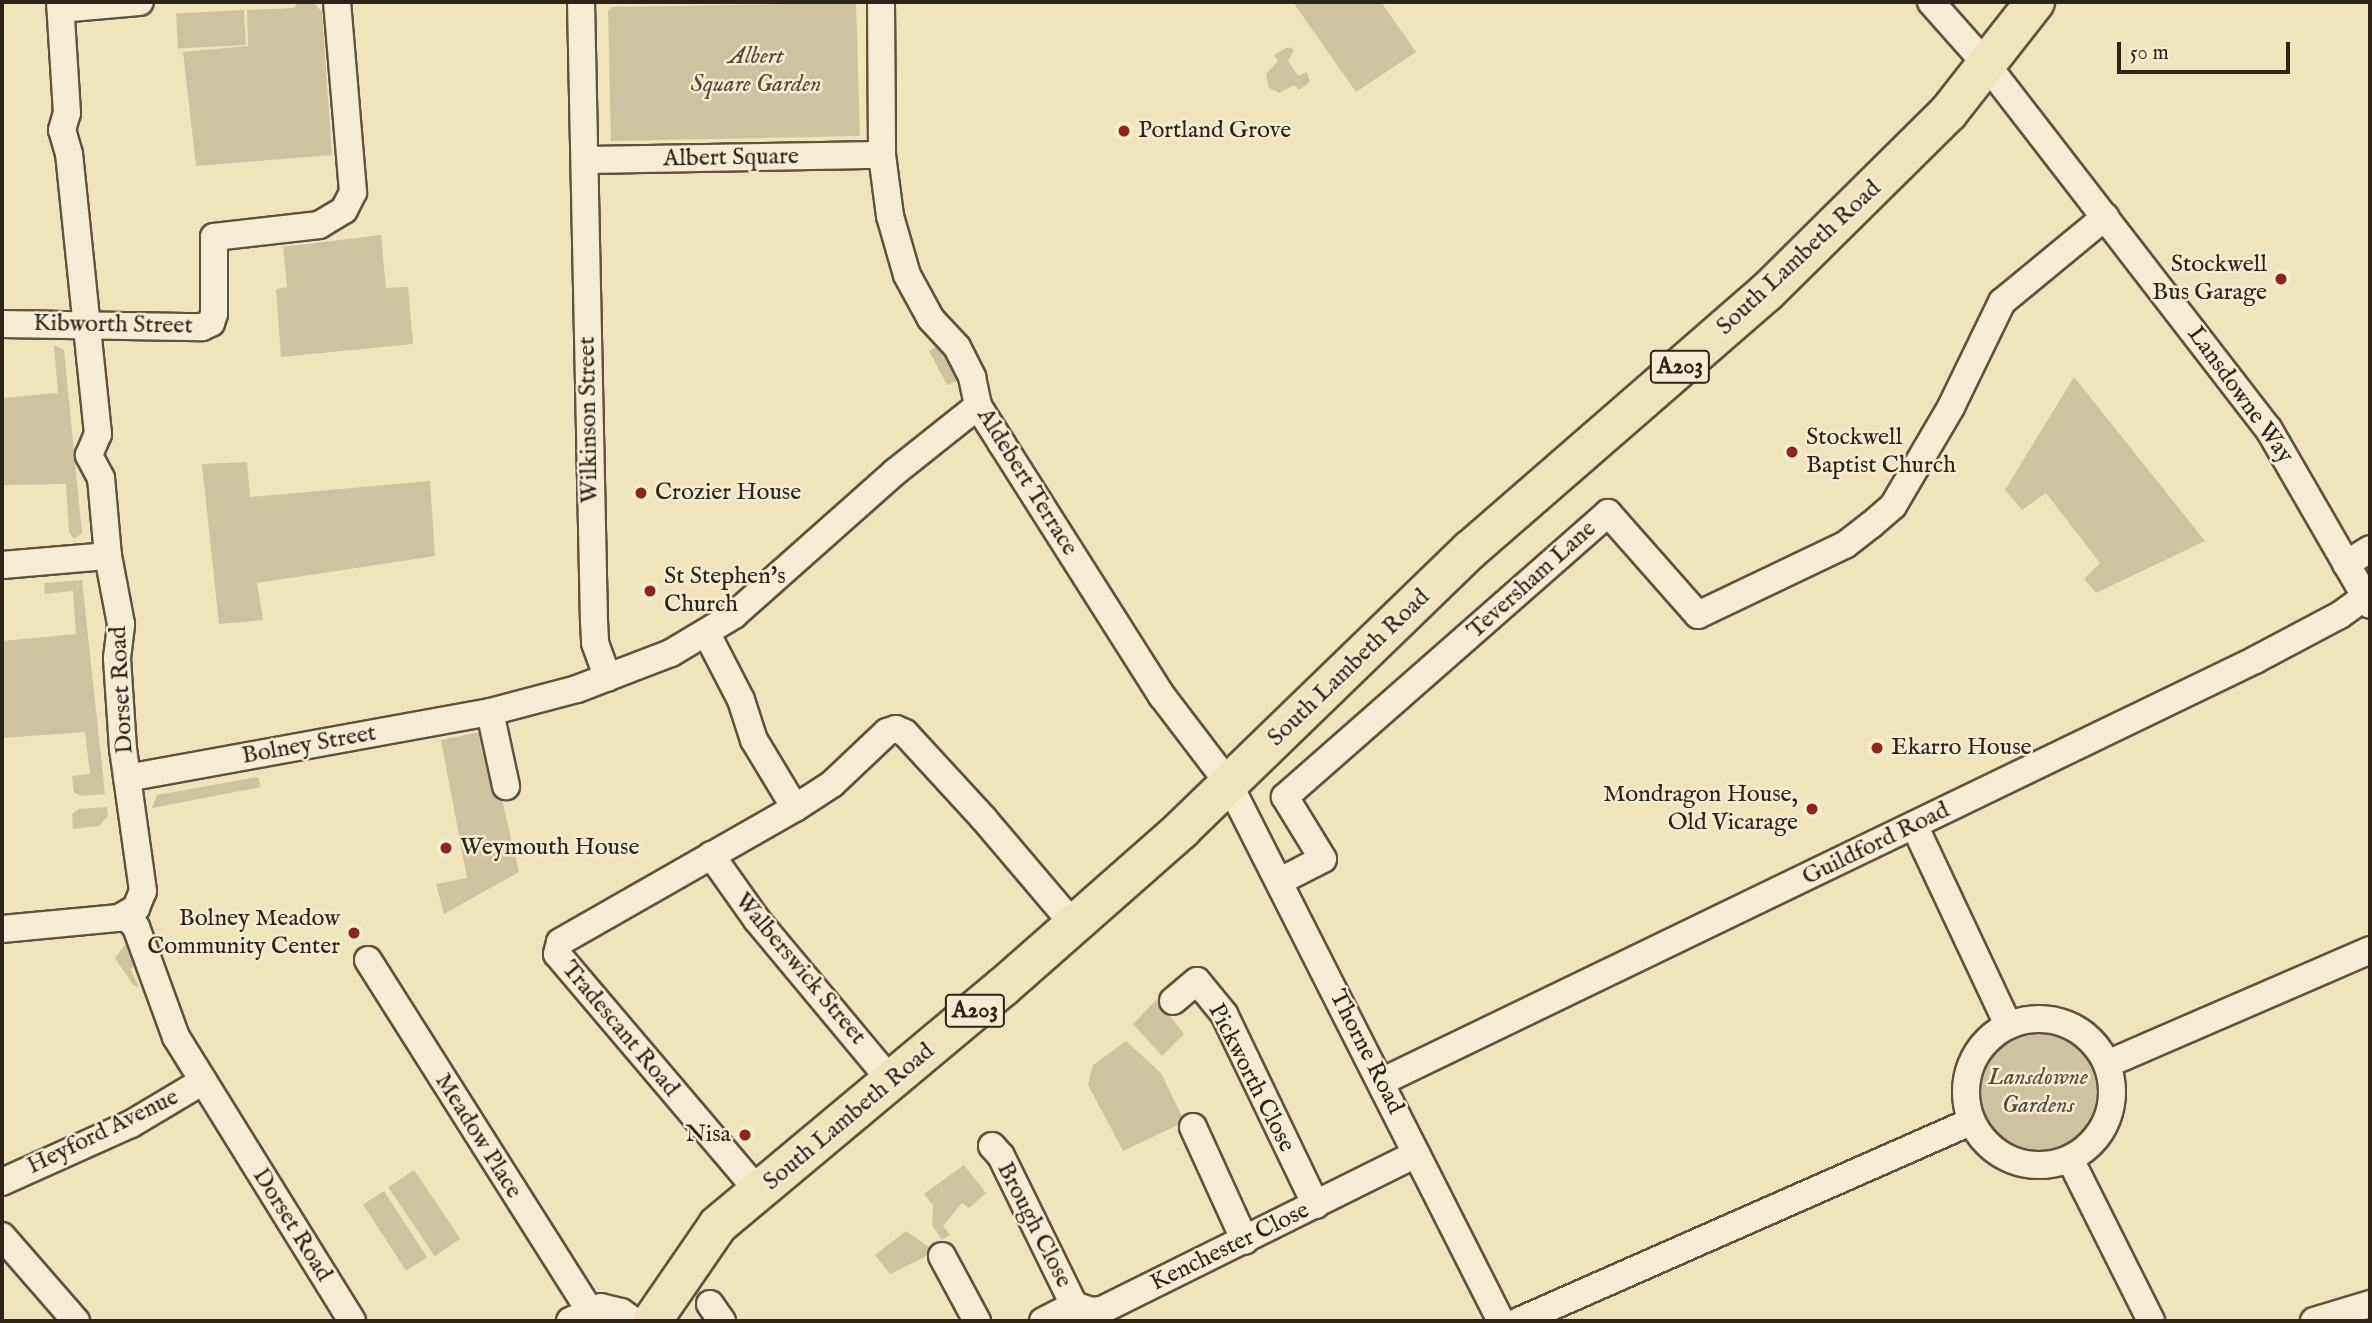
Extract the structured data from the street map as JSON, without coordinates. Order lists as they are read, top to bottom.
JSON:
{
  "streets": {
    "highway": ["South Lambeth Road", "A203"],
    "street": [
      "Albert Square",
      "Kibworth Street",
      "Lansdowne Way",
      "Wilkinson Street",
      "Aldebert Terrace",
      "Teversham Lane",
      "Dorset Road",
      "Bolney Street",
      "Guildford Road",
      "Walberswick Street",
      "Tradescant Road",
      "Thorne Road",
      "Pickworth Close",
      "Heyford Avenue",
      "Meadow Place",
      "Brough Close",
      "Kenchester Close"
    ]
  },
  "crossings": [
    ["Albert Square", "Wilkinson Street"],
    ["Albert Square", "Aldebert Terrace"],
    ["South Lambeth Road", "Lansdowne Way"],
    ["South Lambeth Road", "Aldebert Terrace"],
    ["South Lambeth Road", "Walberswick Street"],
    ["South Lambeth Road", "Tradescant Road"],
    ["South Lambeth Road", "Thorne Road"],
    ["Kibworth Street", "Dorset Road"],
    ["Lansdowne Way", "Teversham Lane"],
    ["Lansdowne Way", "Guildford Road"],
    ["Wilkinson Street", "Bolney Street"],
    ["Aldebert Terrace", "Bolney Street"],
    ["Aldebert Terrace", "Thorne Road"],
    ["Teversham Lane", "Thorne Road"],
    ["Dorset Road", "Bolney Street"],
    ["Dorset Road", "Heyford Avenue"],
    ["Guildford Road", "Thorne Road"],
    ["Walberswick Street", "Tradescant Road"],
    ["Thorne Road", "Kenchester Close"],
    ["Pickworth Close", "Kenchester Close"],
    ["Brough Close", "Kenchester Close"]
  ],
  "parks": ["Albert Square Garden", "Lansdowne Gardens"],
  "places": [
    "Portland Grove",
    "Stockwell Bus Garage",
    "Stockwell Baptist Church",
    "Crozier House",
    "St Stephen's Church",
    "Ekarro House",
    "Mondragon House, Old Vicarage",
    "Weymouth House",
    "Bolney Meadow Community Center",
    "Nisa"
  ],
  "scale_bar": "50 m"
}
